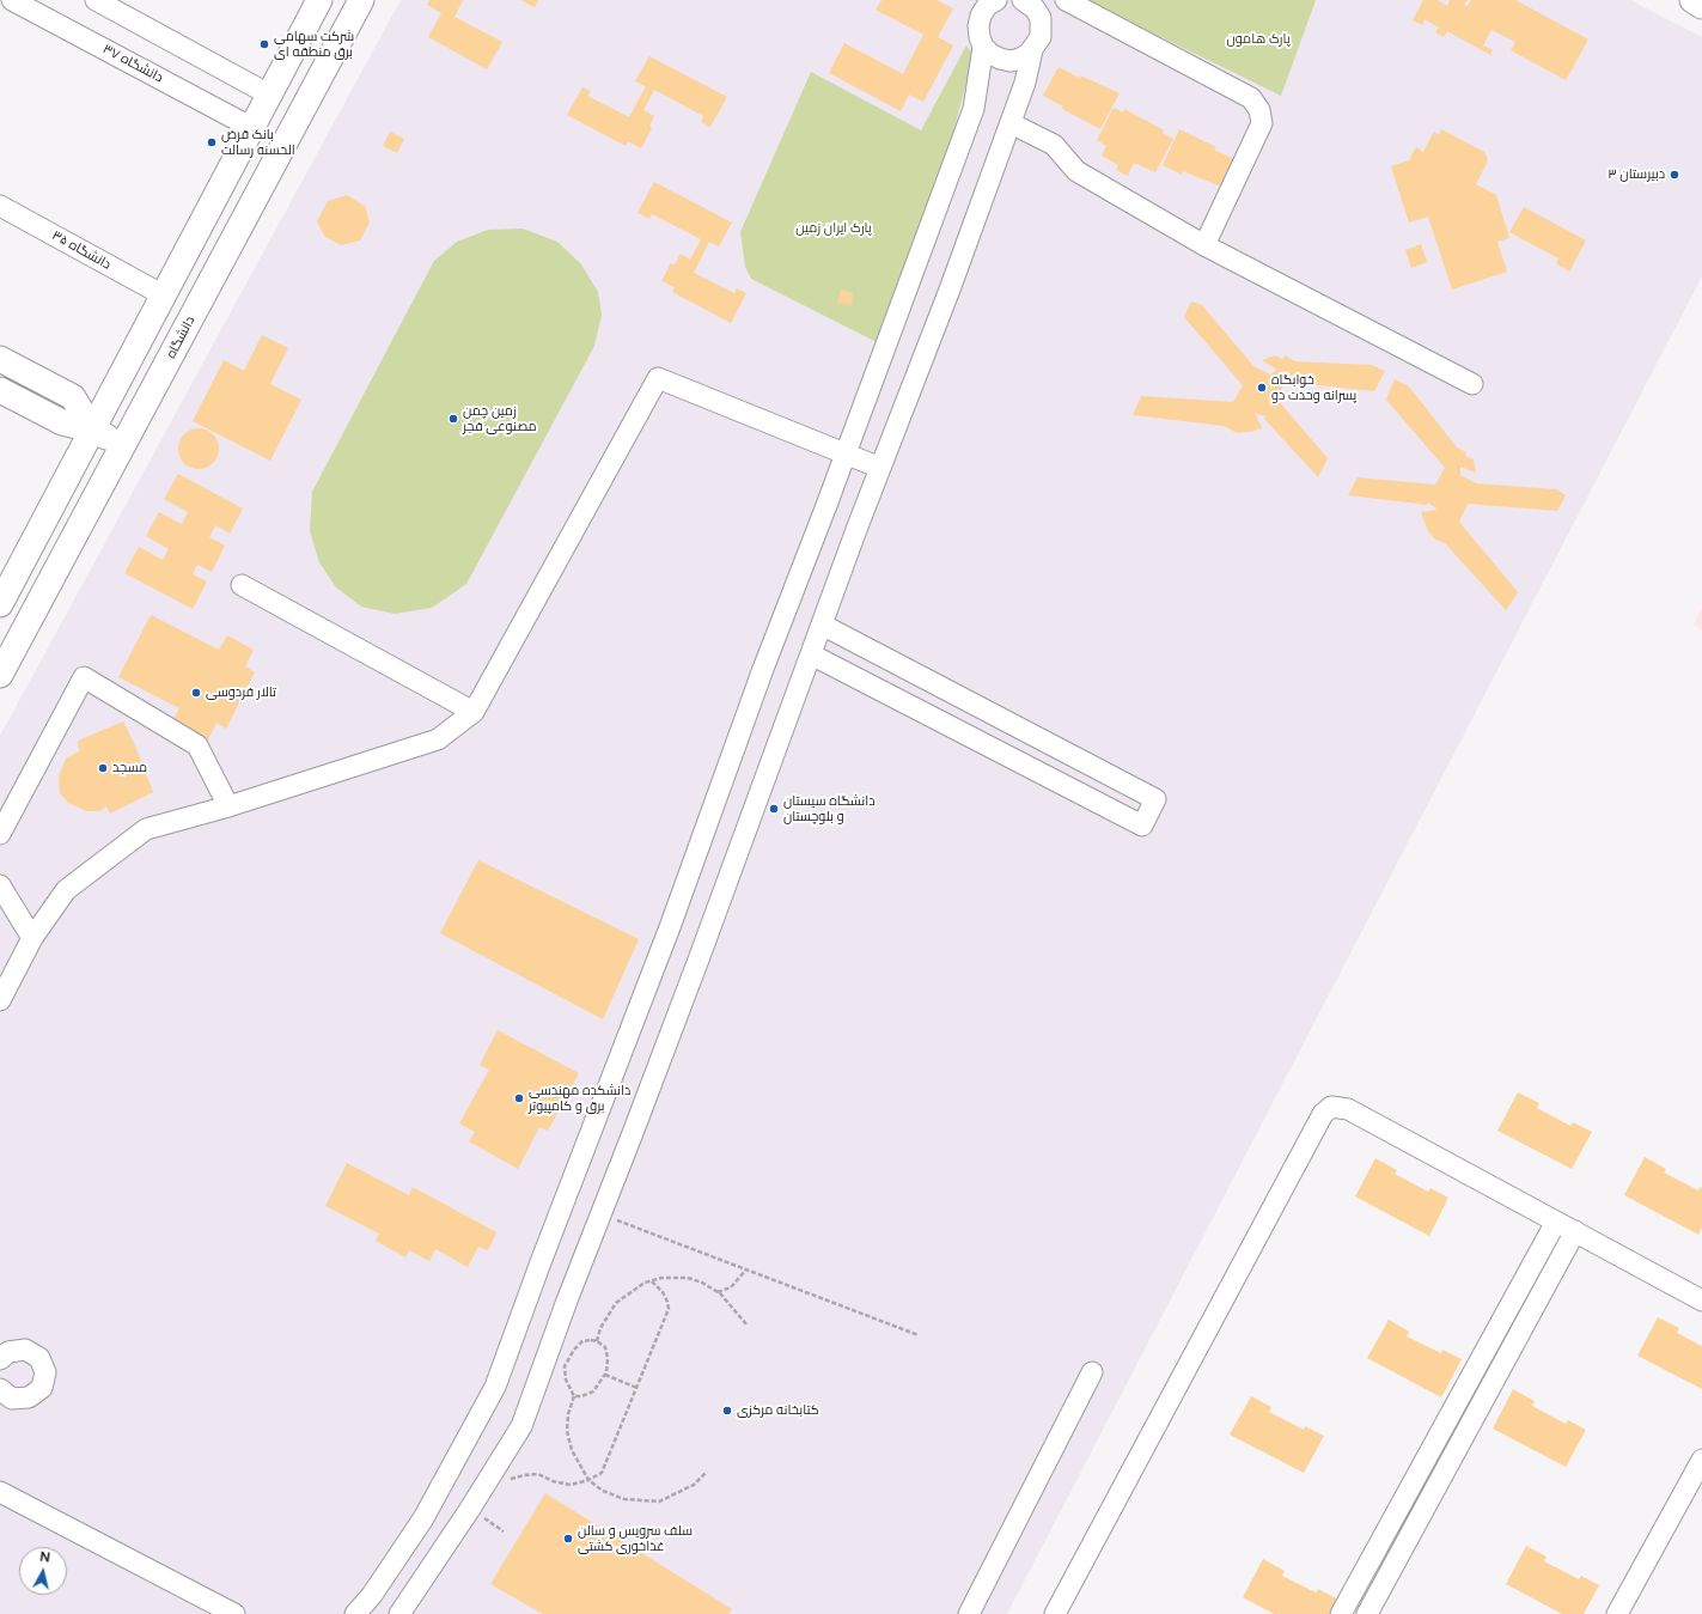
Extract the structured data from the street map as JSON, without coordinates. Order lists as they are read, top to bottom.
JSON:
{
  "streets": {
    "main road": ["دانشگاه"],
    "street": ["دانشگاه ۳۷", "دانشگاه ۳۵"]
  },
  "parks": ["پارک هامون", "پارک ایران زمین"],
  "places": [
    "شرکت سهامی برق منطقه ای",
    "بانک قرض الحسنه رسالت",
    "دبیرستان ۳",
    "خوابگاه پسرانه وحدت دو",
    "زمین چمن مصنوعی فجر",
    "تالار فردوسی",
    "مسجد",
    "دانشگاه سیستان و بلوچستان",
    "دانشکده مهندسی برق و کامپیوتر",
    "کتابخانه مرکزی",
    "سلف سرویس و سالن غذاخوری کشتی"
  ],
  "north": "top"
}
